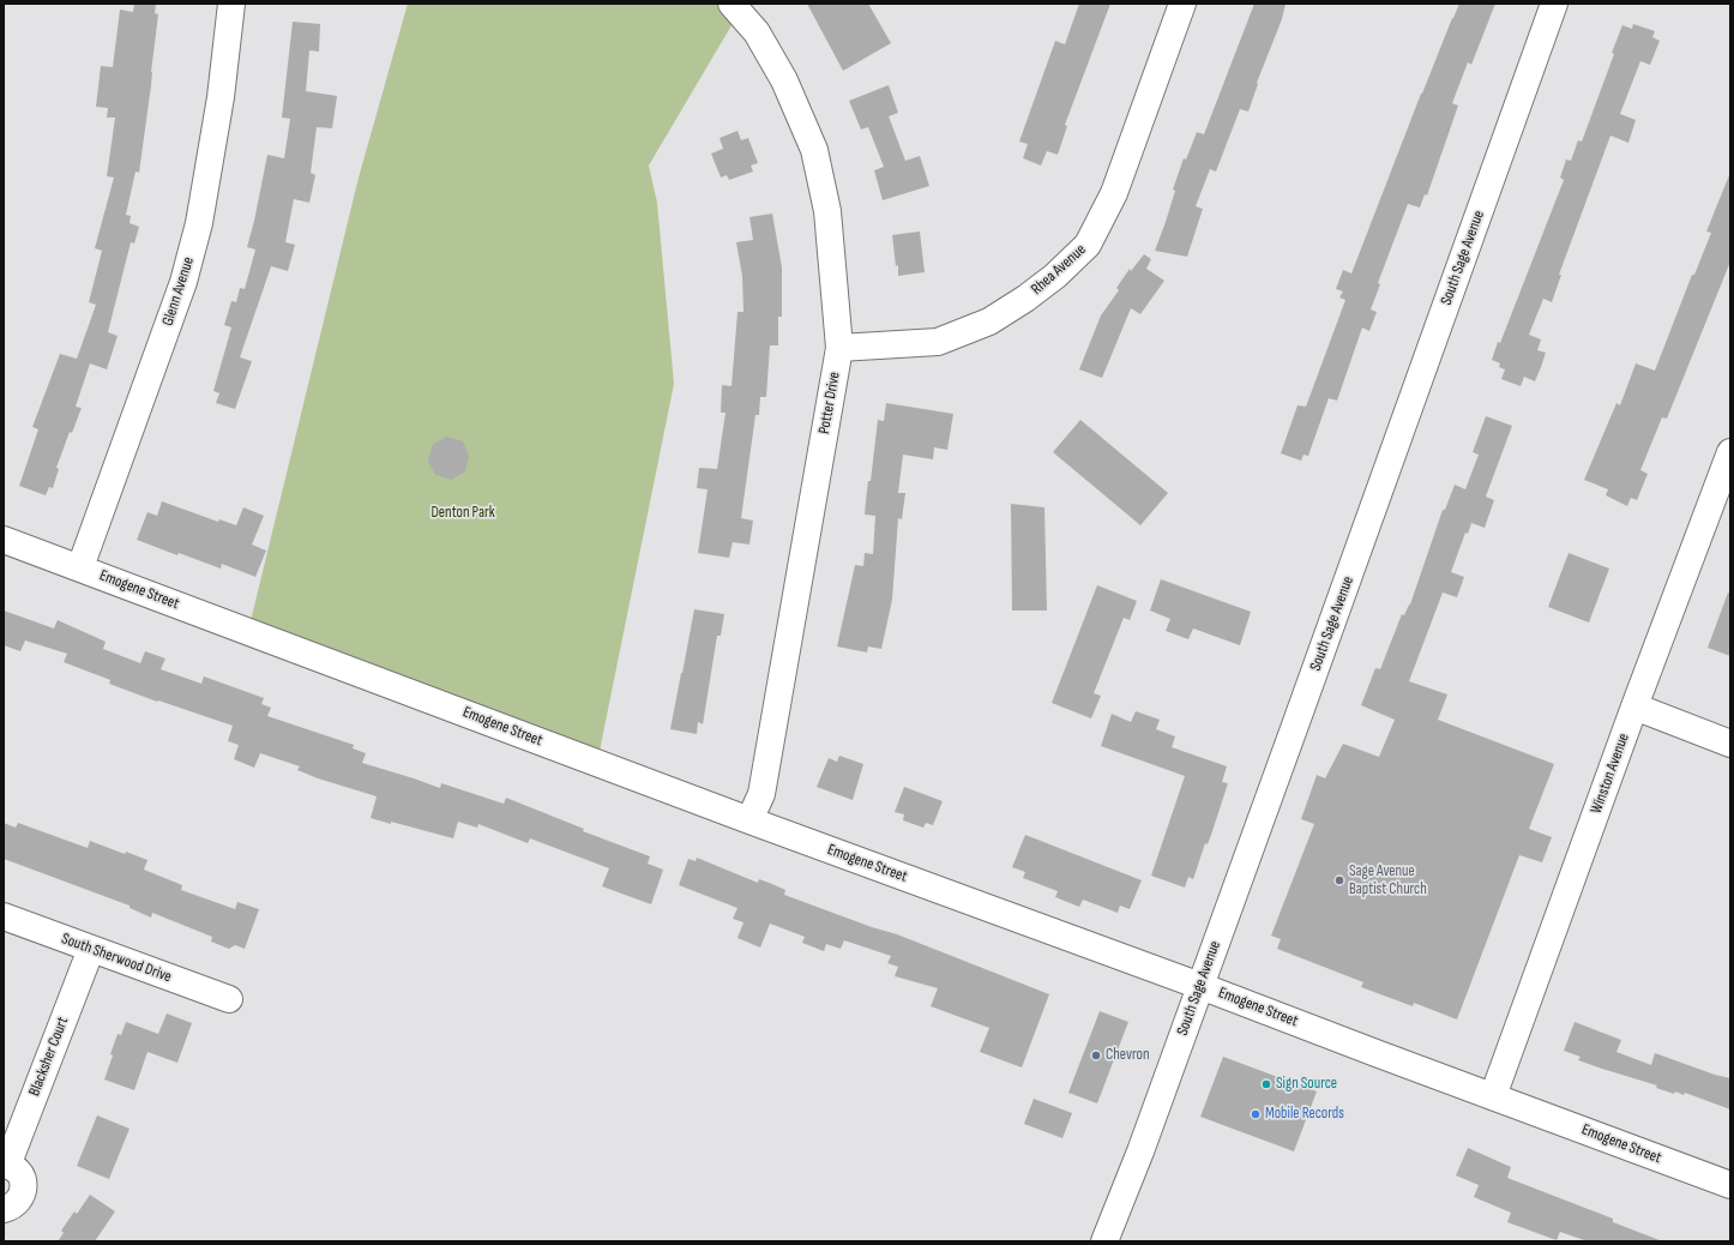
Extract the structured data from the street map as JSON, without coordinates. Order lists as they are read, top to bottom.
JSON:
{
  "streets": {
    "street": [
      "South Sage Avenue",
      "Rhea Avenue",
      "Glenn Avenue",
      "Potter Drive",
      "Emogene Street",
      "Winston Avenue",
      "South Sherwood Drive",
      "Blacksher Court"
    ]
  },
  "crossings": [
    ["South Sage Avenue", "Emogene Street"],
    ["Rhea Avenue", "Potter Drive"],
    ["Glenn Avenue", "Emogene Street"],
    ["Potter Drive", "Emogene Street"],
    ["Emogene Street", "Winston Avenue"],
    ["South Sherwood Drive", "Blacksher Court"]
  ],
  "parks": ["Denton Park"],
  "places": [
    "Sage Avenue Baptist Church",
    "Chevron",
    "Sign Source",
    "Mobile Records"
  ]
}
